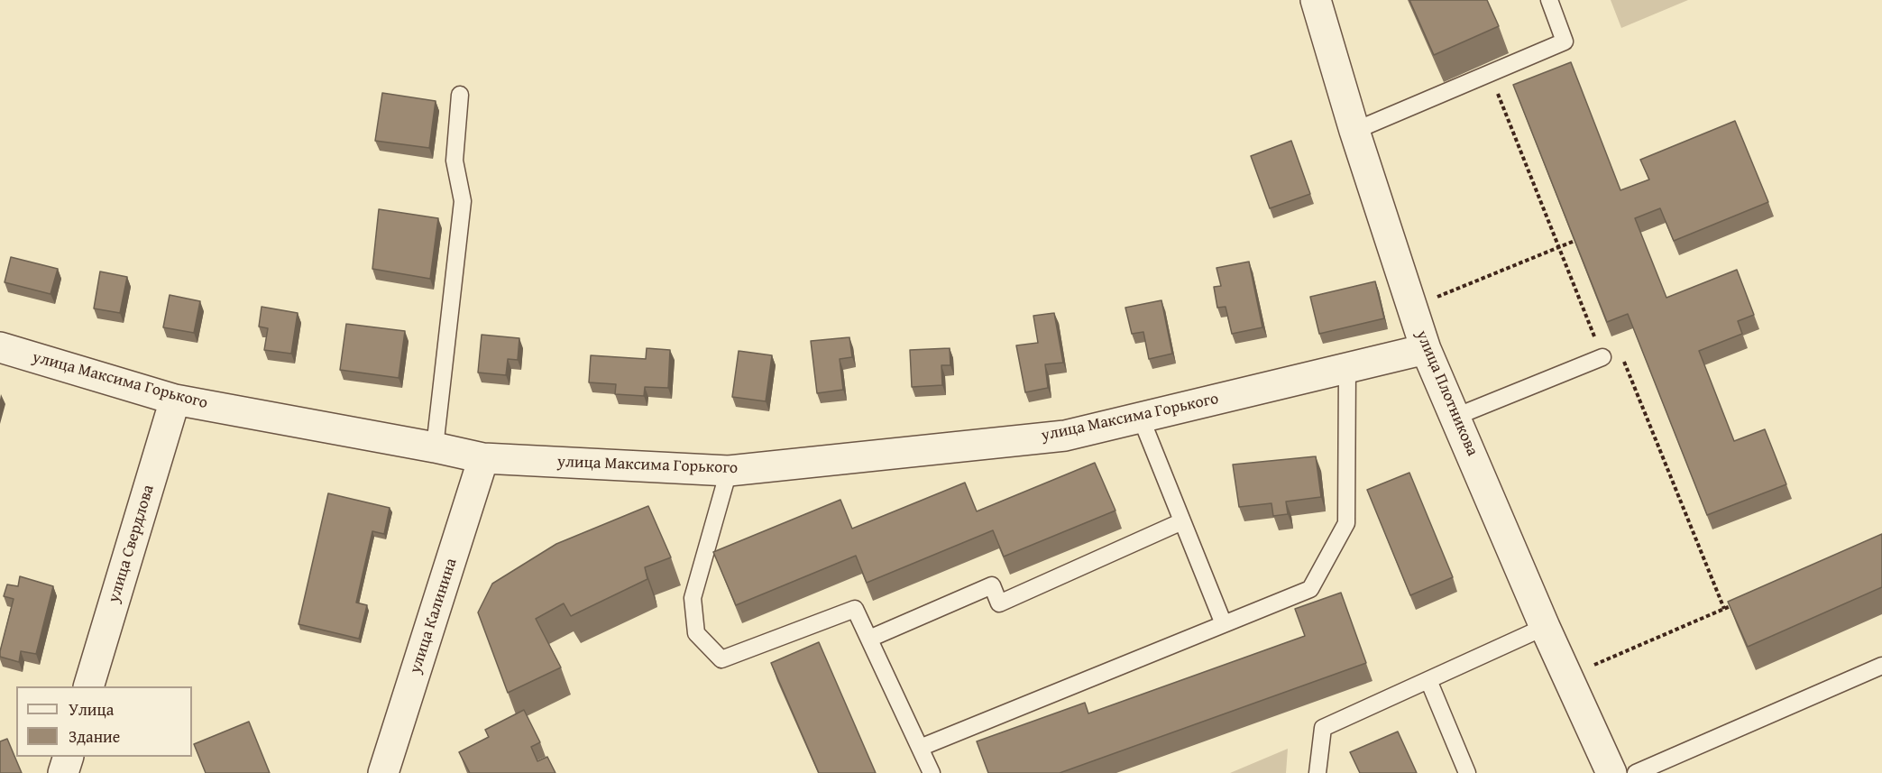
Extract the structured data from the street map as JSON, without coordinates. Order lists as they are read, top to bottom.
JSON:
{
  "streets": {
    "street": [
      "улица Максима Горького",
      "улица Плотникова",
      "улица Свердлова",
      "улица Калинина"
    ]
  },
  "crossings": [
    ["улица Максима Горького", "улица Плотникова"],
    ["улица Максима Горького", "улица Свердлова"],
    ["улица Максима Горького", "улица Калинина"]
  ],
  "legend": ["Улица", "Здание"]
}
